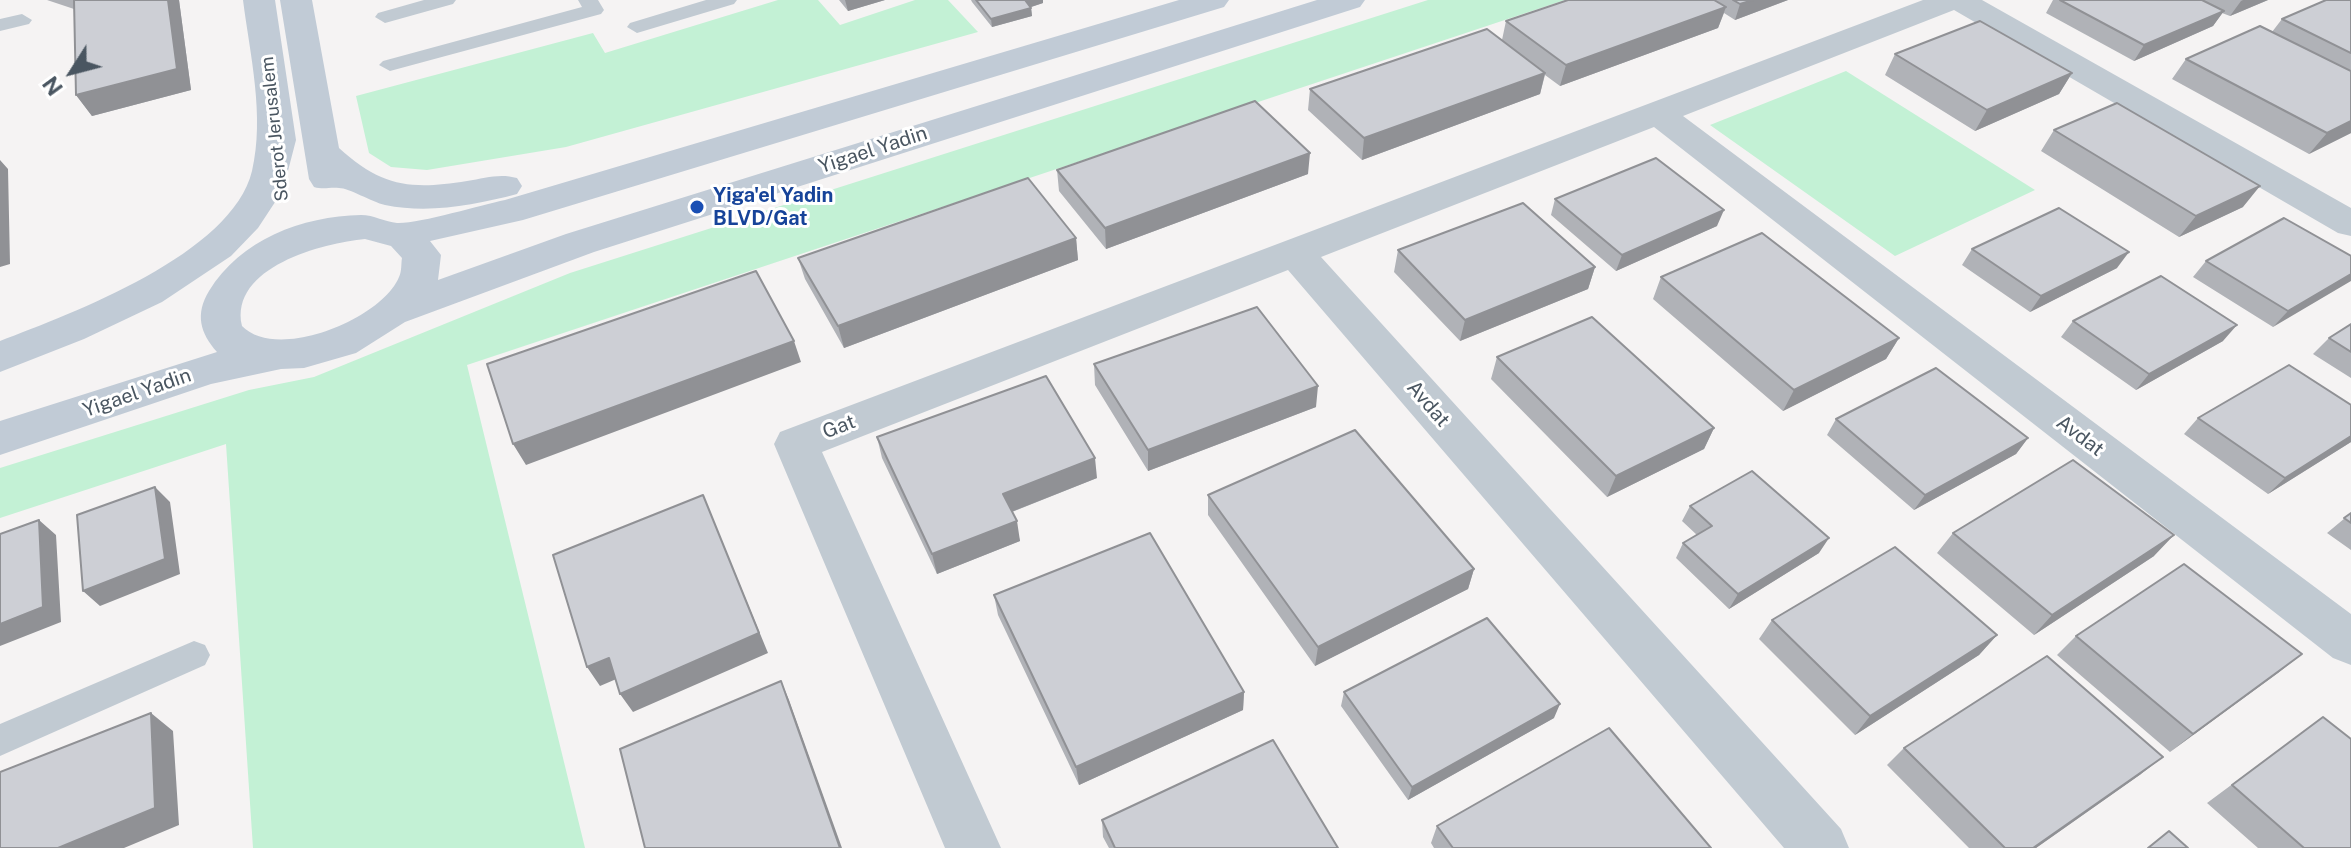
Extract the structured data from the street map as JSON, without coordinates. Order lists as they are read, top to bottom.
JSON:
{
  "streets": {
    "main road": ["Sderot Jerusalem", "Yigael Yadin"],
    "street": ["Avdat", "Gat"]
  },
  "crossings": [
    ["Sderot Jerusalem", "Yigael Yadin"],
    ["Avdat", "Gat"]
  ],
  "places": ["Yiga'el Yadin BLVD/Gat"],
  "north": "bottom left"
}
